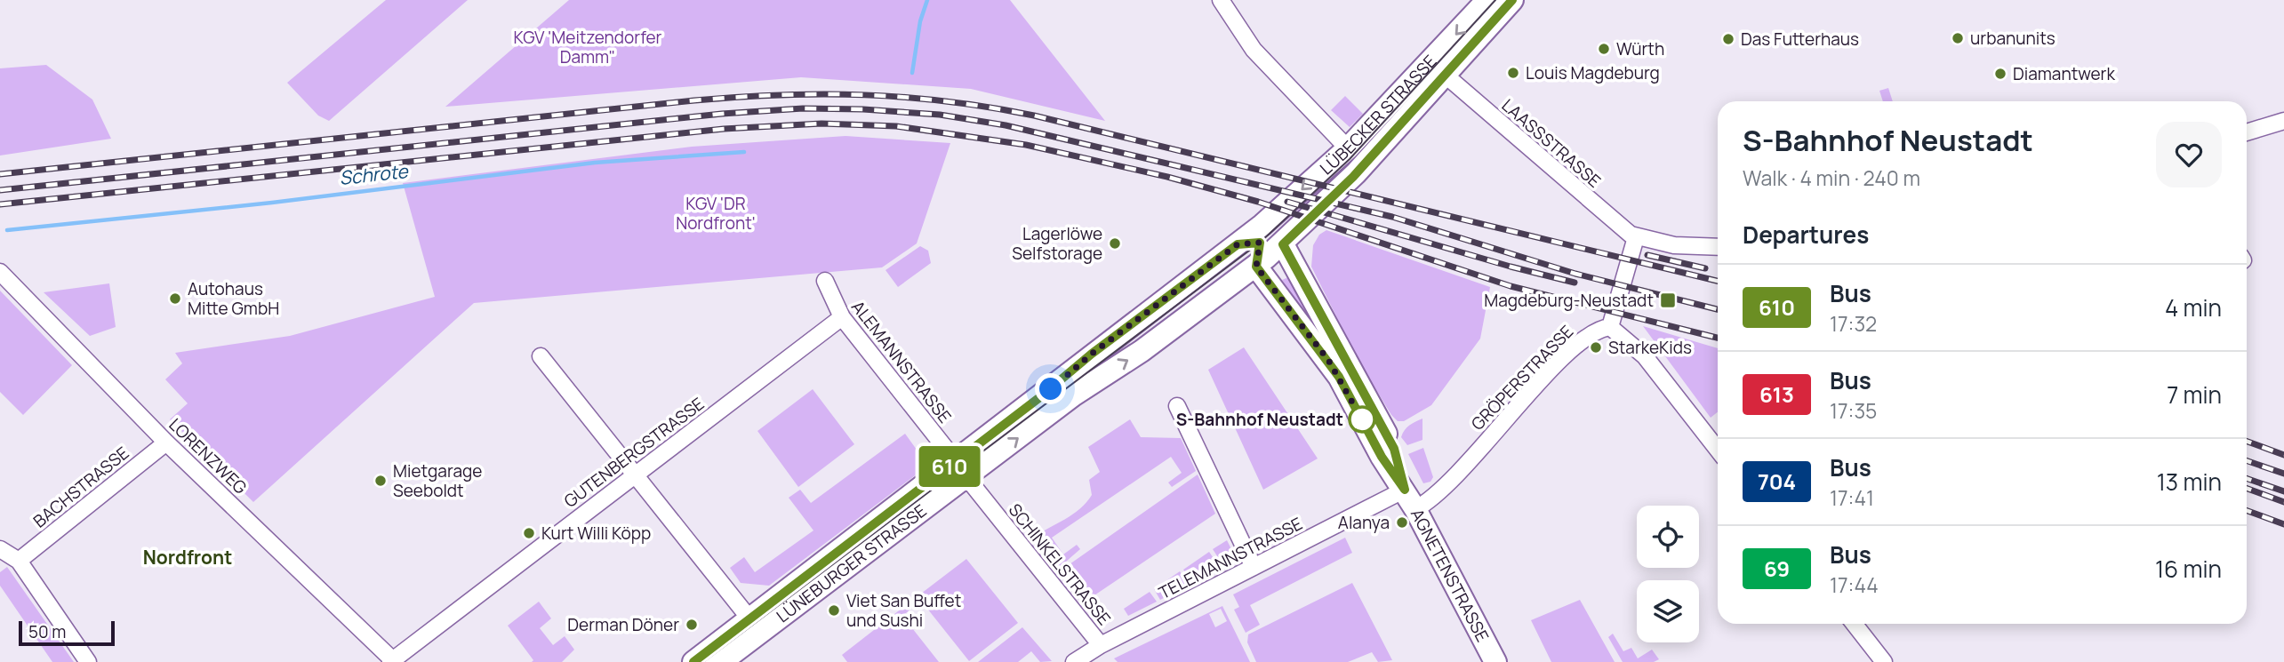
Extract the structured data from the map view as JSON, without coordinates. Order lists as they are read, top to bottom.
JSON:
{
  "streets": {
    "main road": ["LÜBECKER STRASSE", "LÜNEBURGER STRASSE", "AGNETENSTRASSE"],
    "street": [
      "LAASSSTRASSE",
      "ALEMANNSTRASSE",
      "GRÖPERSTRASSE",
      "GUTENBERGSTRASSE",
      "LORENZWEG",
      "BACHSTRASSE",
      "TELEMANNSTRASSE",
      "SCHINKELSTRASSE"
    ]
  },
  "crossings": [
    ["LÜBECKER STRASSE", "LAASSSTRASSE"],
    ["LÜBECKER STRASSE", "LÜNEBURGER STRASSE"],
    ["LÜBECKER STRASSE", "AGNETENSTRASSE"],
    ["ALEMANNSTRASSE", "GUTENBERGSTRASSE"],
    ["ALEMANNSTRASSE", "LÜNEBURGER STRASSE"],
    ["ALEMANNSTRASSE", "SCHINKELSTRASSE"],
    ["GRÖPERSTRASSE", "TELEMANNSTRASSE"],
    ["GRÖPERSTRASSE", "AGNETENSTRASSE"],
    ["GUTENBERGSTRASSE", "LORENZWEG"],
    ["LORENZWEG", "BACHSTRASSE"],
    ["TELEMANNSTRASSE", "SCHINKELSTRASSE"],
    ["TELEMANNSTRASSE", "AGNETENSTRASSE"],
    ["LÜNEBURGER STRASSE", "SCHINKELSTRASSE"],
    ["LÜNEBURGER STRASSE", "AGNETENSTRASSE"]
  ],
  "districts": ["Nordfront"],
  "water": ["Schrote"],
  "parks": ["KGV 'Meitzendorfer Damm\"", "KGV 'DR Nordfront'"],
  "places": {
    "other": [
      "urbanunits",
      "Das Futterhaus",
      "Würth",
      "Louis Magdeburg",
      "Diamantwerk",
      "Lagerlöwe Selfstorage",
      "Autohaus Mitte GmbH",
      "StarkeKids",
      "S-Bahnhof Neustadt",
      "Mietgarage Seeboldt",
      "Alanya",
      "Kurt Willi Köpp",
      "Viet San Buffet und Sushi",
      "Derman Döner"
    ],
    "transit": ["Magdeburg-Neustadt"]
  },
  "lines": ["bus line 610"],
  "scale_bar": "50 m",
  "page": {
    "on_map": "610",
    "heading": [
      ["S-Bahnhof Neustadt", "Walk · 4 min · 240 m"],
      "Departures"
    ],
    "list": [
      {
        "mark": "610",
        "name": "Bus",
        "note": "17:32",
        "value": "4 min"
      },
      {
        "mark": "613",
        "name": "Bus",
        "note": "17:35",
        "value": "7 min"
      },
      {
        "mark": "704",
        "name": "Bus",
        "note": "17:41",
        "value": "13 min"
      },
      {
        "mark": "69",
        "name": "Bus",
        "note": "17:44",
        "value": "16 min"
      }
    ],
    "scale": "50 m"
  }
}
